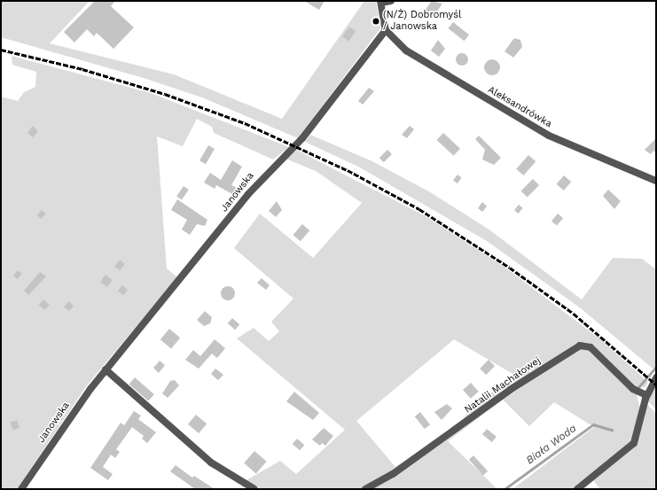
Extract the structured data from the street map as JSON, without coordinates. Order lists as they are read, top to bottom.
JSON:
{
  "streets": {
    "street": ["Aleksandrówka", "Janowska", "Natalii Machałowej"]
  },
  "crossings": [
    ["Aleksandrówka", "Janowska"]
  ],
  "water": ["Biała Woda"],
  "places": ["(N/Ż) Dobromyśl / Janowska"]
}
